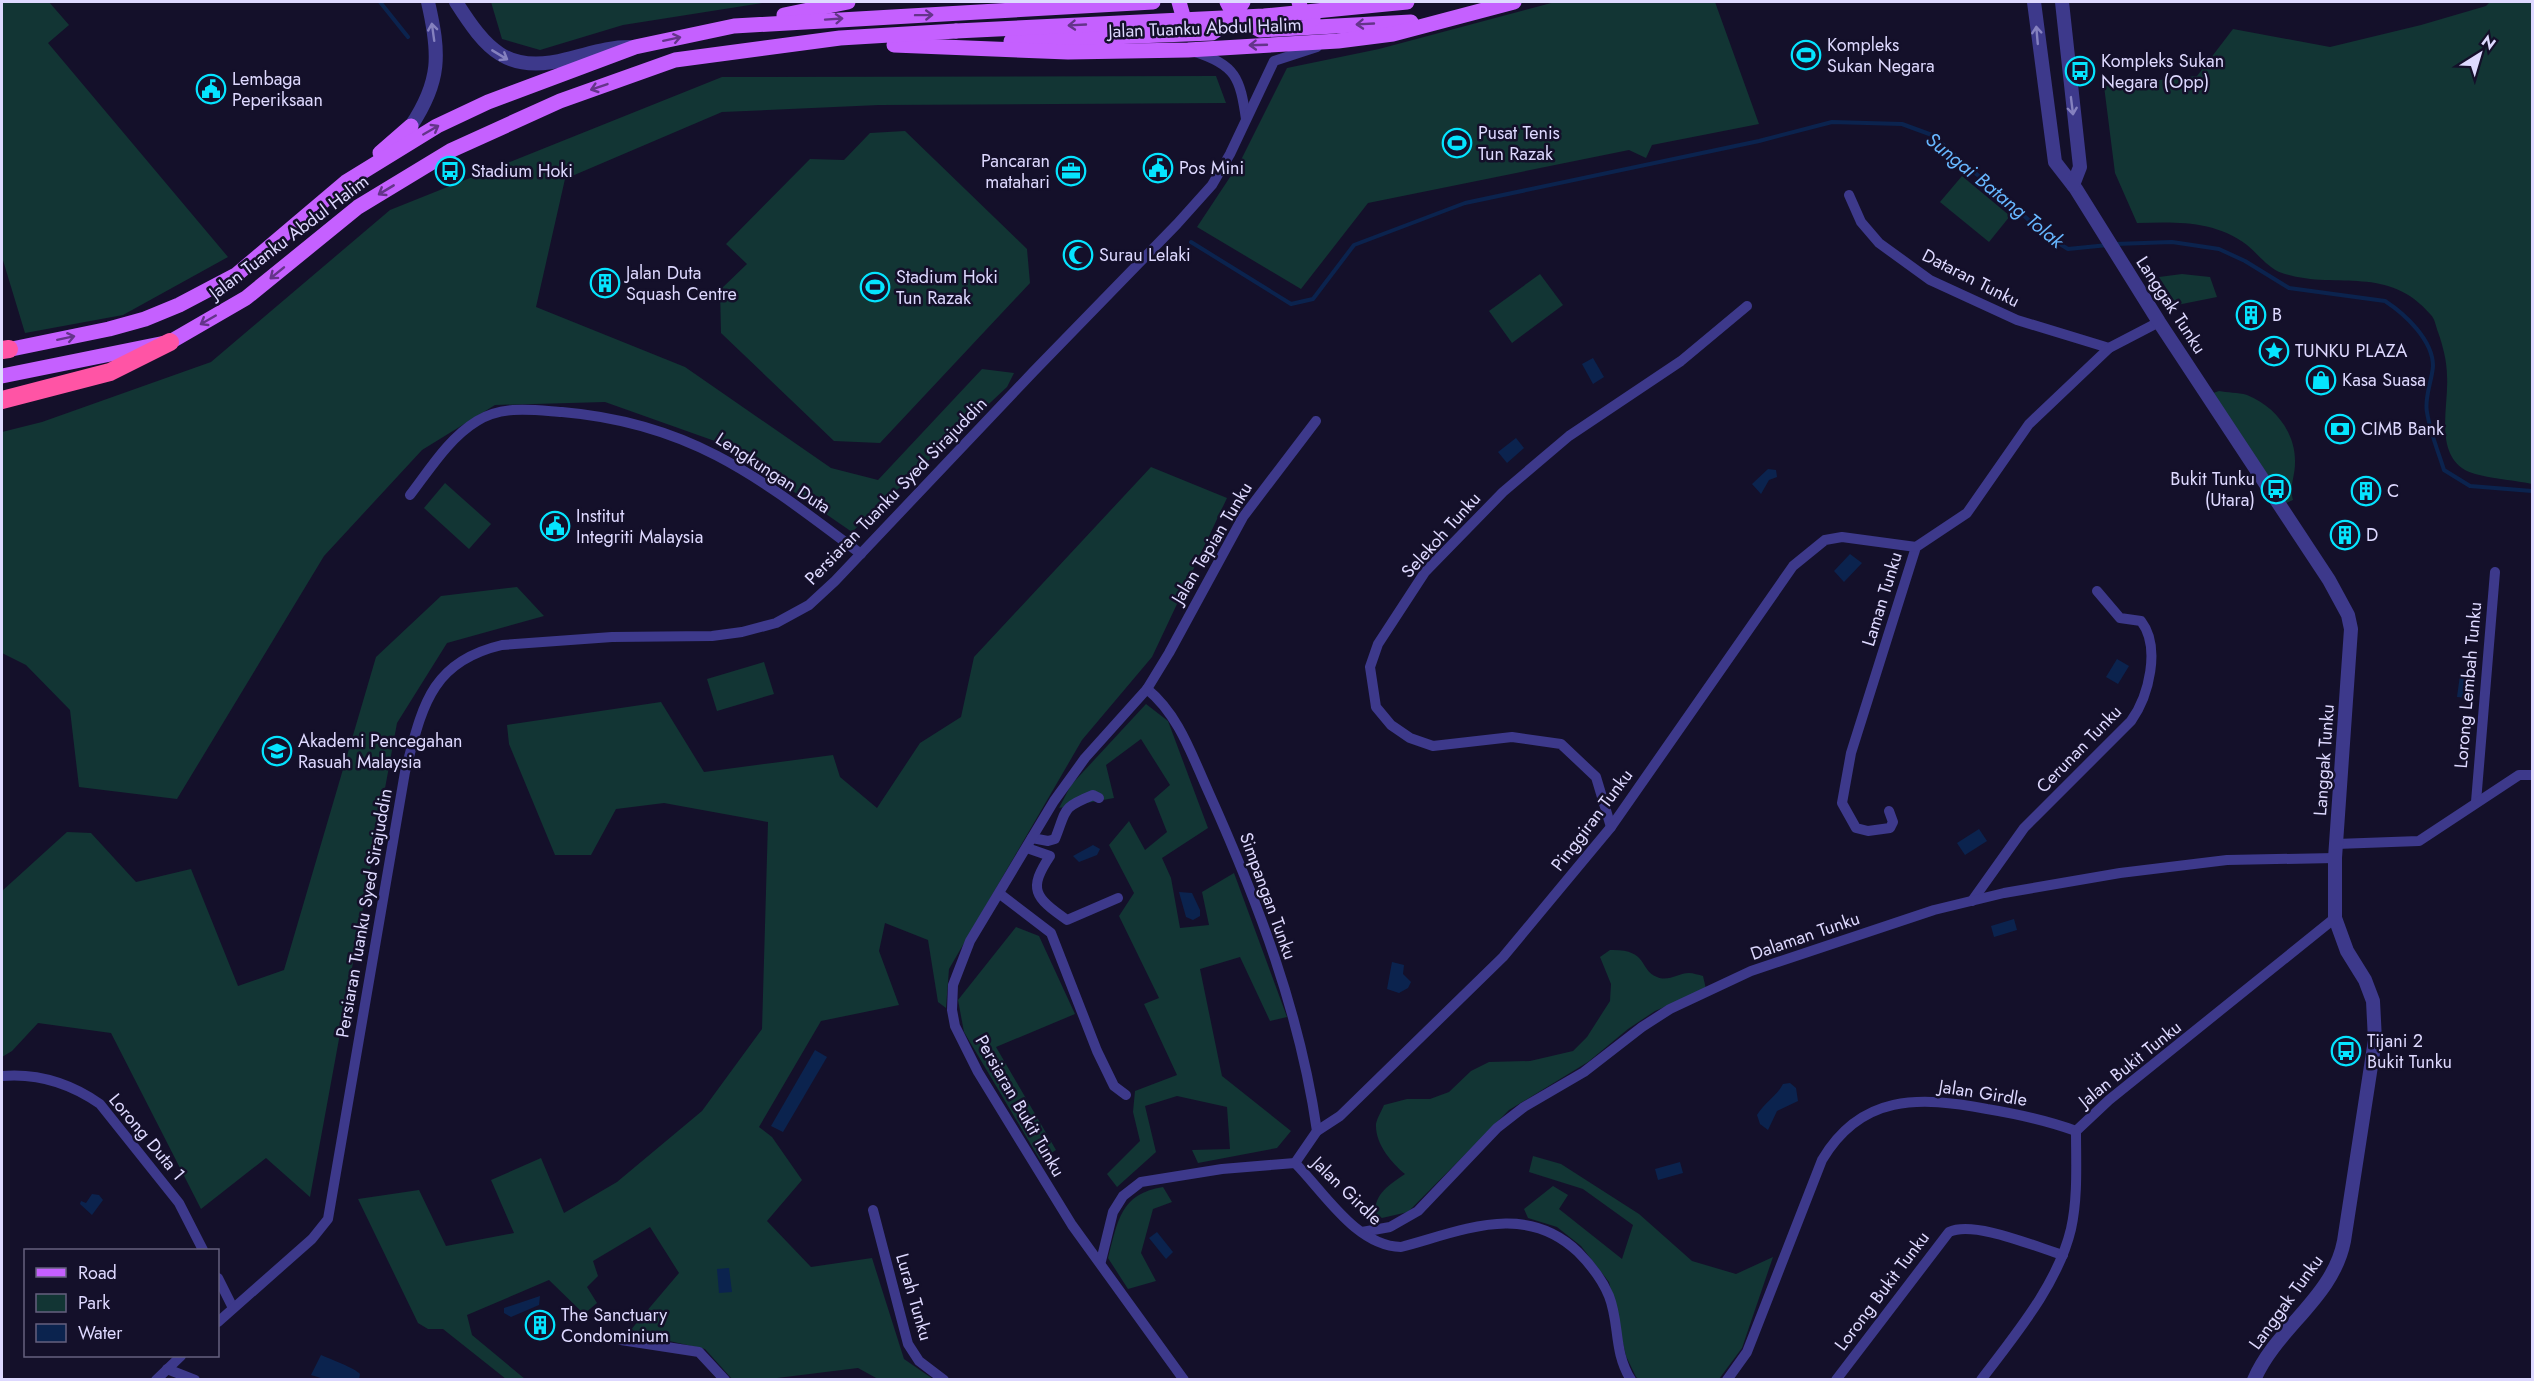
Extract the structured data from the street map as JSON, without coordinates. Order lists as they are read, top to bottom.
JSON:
{
  "streets": {
    "main road": ["Jalan Tuanku Abdul Halim"],
    "street": [
      "Dataran Tunku",
      "Langgak Tunku",
      "Lengkungan Duta",
      "Persiaran Tuanku Syed Sirajuddin",
      "Selekoh Tunku",
      "Jalan Tepian Tunku",
      "Laman Tunku",
      "Lorong Lembah Tunku",
      "Cerunan Tunku",
      "Pinggiran Tunku",
      "Simpangan Tunku",
      "Dalaman Tunku",
      "Jalan Bukit Tunku",
      "Jalan Girdle",
      "Persiaran Bukit Tunku",
      "Lorong Duta 1",
      "Lorong Bukit Tunku",
      "Lurah Tunku"
    ]
  },
  "crossings": [
    ["Jalan Tuanku Abdul Halim", "Persiaran Tuanku Syed Sirajuddin"],
    ["Dataran Tunku", "Laman Tunku"],
    ["Langgak Tunku", "Laman Tunku"],
    ["Langgak Tunku", "Dalaman Tunku"],
    ["Langgak Tunku", "Jalan Bukit Tunku"],
    ["Lengkungan Duta", "Persiaran Tuanku Syed Sirajuddin"],
    ["Selekoh Tunku", "Pinggiran Tunku"],
    ["Jalan Tepian Tunku", "Simpangan Tunku"],
    ["Jalan Tepian Tunku", "Persiaran Bukit Tunku"],
    ["Laman Tunku", "Pinggiran Tunku"],
    ["Lorong Lembah Tunku", "Dalaman Tunku"],
    ["Cerunan Tunku", "Dalaman Tunku"],
    ["Pinggiran Tunku", "Simpangan Tunku"],
    ["Pinggiran Tunku", "Jalan Girdle"],
    ["Simpangan Tunku", "Persiaran Bukit Tunku"],
    ["Dalaman Tunku", "Jalan Girdle"],
    ["Jalan Bukit Tunku", "Jalan Girdle"],
    ["Jalan Bukit Tunku", "Lorong Bukit Tunku"],
    ["Jalan Girdle", "Persiaran Bukit Tunku"]
  ],
  "water": ["Sungai Batang Tolak"],
  "places": {
    "sports": ["Kompleks Sukan Negara", "Pusat Tenis Tun Razak", "Stadium Hoki Tun Razak"],
    "bus stop": [
      "Kompleks Sukan Negara (Opp)",
      "Stadium Hoki",
      "Bukit Tunku (Utara)",
      "Tijani 2 Bukit Tunku"
    ],
    "public building": ["Lembaga Peperiksaan", "Pos Mini", "Institut Integriti Malaysia"],
    "office": ["Pancaran matahari"],
    "mosque": ["Surau Lelaki"],
    "building": [
      "Jalan Duta Squash Centre",
      "B",
      "C",
      "D",
      "The Sanctuary Condominium"
    ],
    "place": ["TUNKU PLAZA"],
    "shop": ["Kasa Suasa"],
    "bank": ["CIMB Bank"],
    "school or university": ["Akademi Pencegahan Rasuah Malaysia"]
  },
  "legend": ["Road", "Park", "Water"],
  "north": "top right"
}
